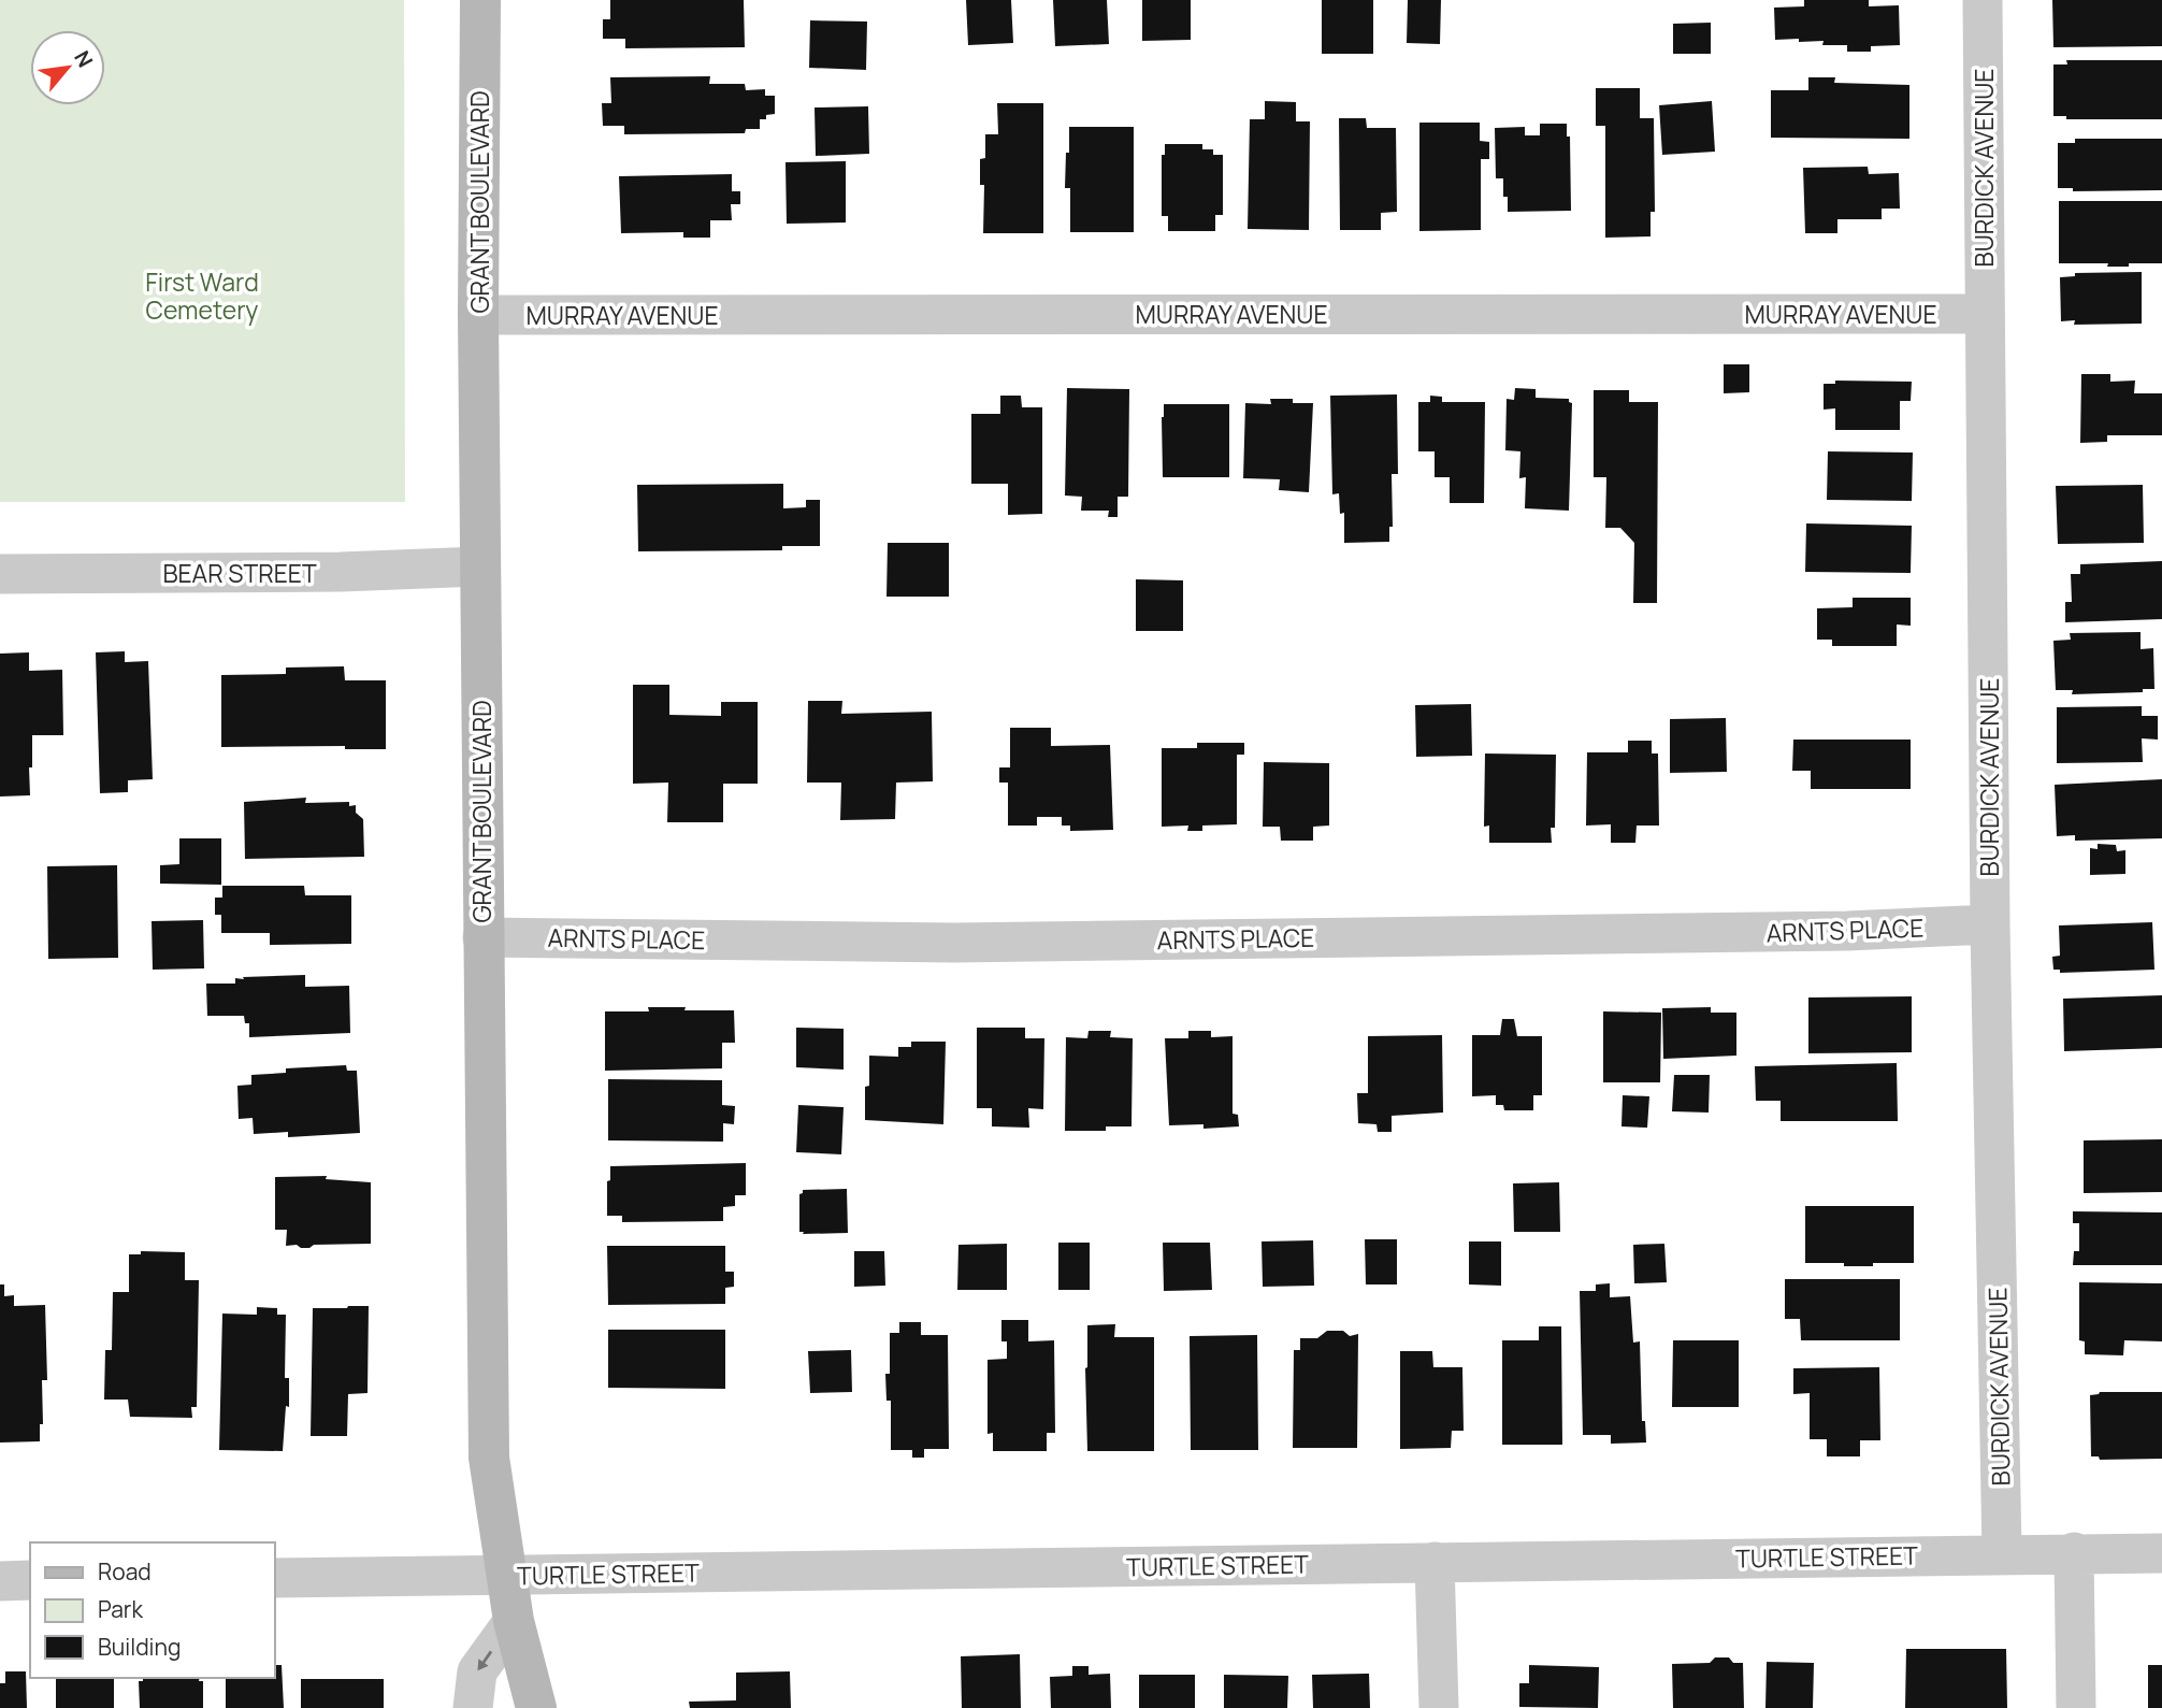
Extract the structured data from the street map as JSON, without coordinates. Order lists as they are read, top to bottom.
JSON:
{
  "streets": {
    "street": [
      "BURDICK AVENUE",
      "GRANT BOULEVARD",
      "MURRAY AVENUE",
      "BEAR STREET",
      "ARNTS PLACE",
      "TURTLE STREET"
    ]
  },
  "crossings": [
    ["BURDICK AVENUE", "MURRAY AVENUE"],
    ["BURDICK AVENUE", "ARNTS PLACE"],
    ["BURDICK AVENUE", "TURTLE STREET"],
    ["GRANT BOULEVARD", "MURRAY AVENUE"],
    ["GRANT BOULEVARD", "BEAR STREET"],
    ["GRANT BOULEVARD", "ARNTS PLACE"],
    ["GRANT BOULEVARD", "TURTLE STREET"]
  ],
  "parks": ["First Ward Cemetery"],
  "legend": ["Road", "Park", "Building"],
  "north": "top right"
}
